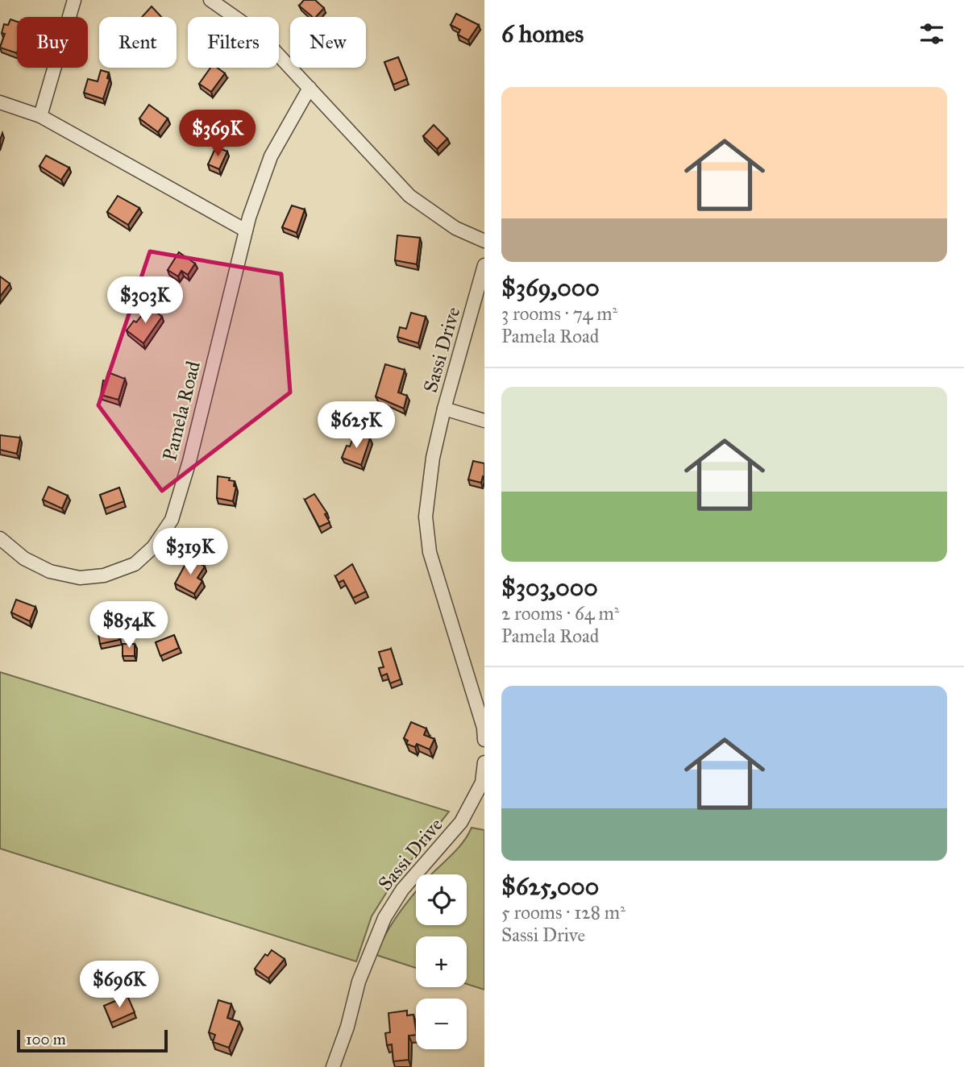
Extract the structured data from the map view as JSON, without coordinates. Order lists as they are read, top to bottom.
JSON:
{
  "streets": {
    "street": ["Sassi Drive", "Pamela Road"]
  },
  "scale_bar": "100 m",
  "page": {
    "heading": "6 homes",
    "chip": [
      "Buy",
      "Rent",
      "Filters",
      "New"
    ],
    "list": [
      {
        "name": "$369,000",
        "note": "3 rooms · 74 m² · Pamela Road"
      },
      {
        "name": "$303,000",
        "note": "2 rooms · 64 m² · Pamela Road"
      },
      {
        "name": "$625,000",
        "note": "5 rooms · 128 m² · Sassi Drive"
      }
    ],
    "price": [
      "$369K",
      "$303K",
      "$625K",
      "$319K",
      "$854K",
      "$696K"
    ],
    "map_buttons": ["+", "−"],
    "scale": "100 m"
  }
}
